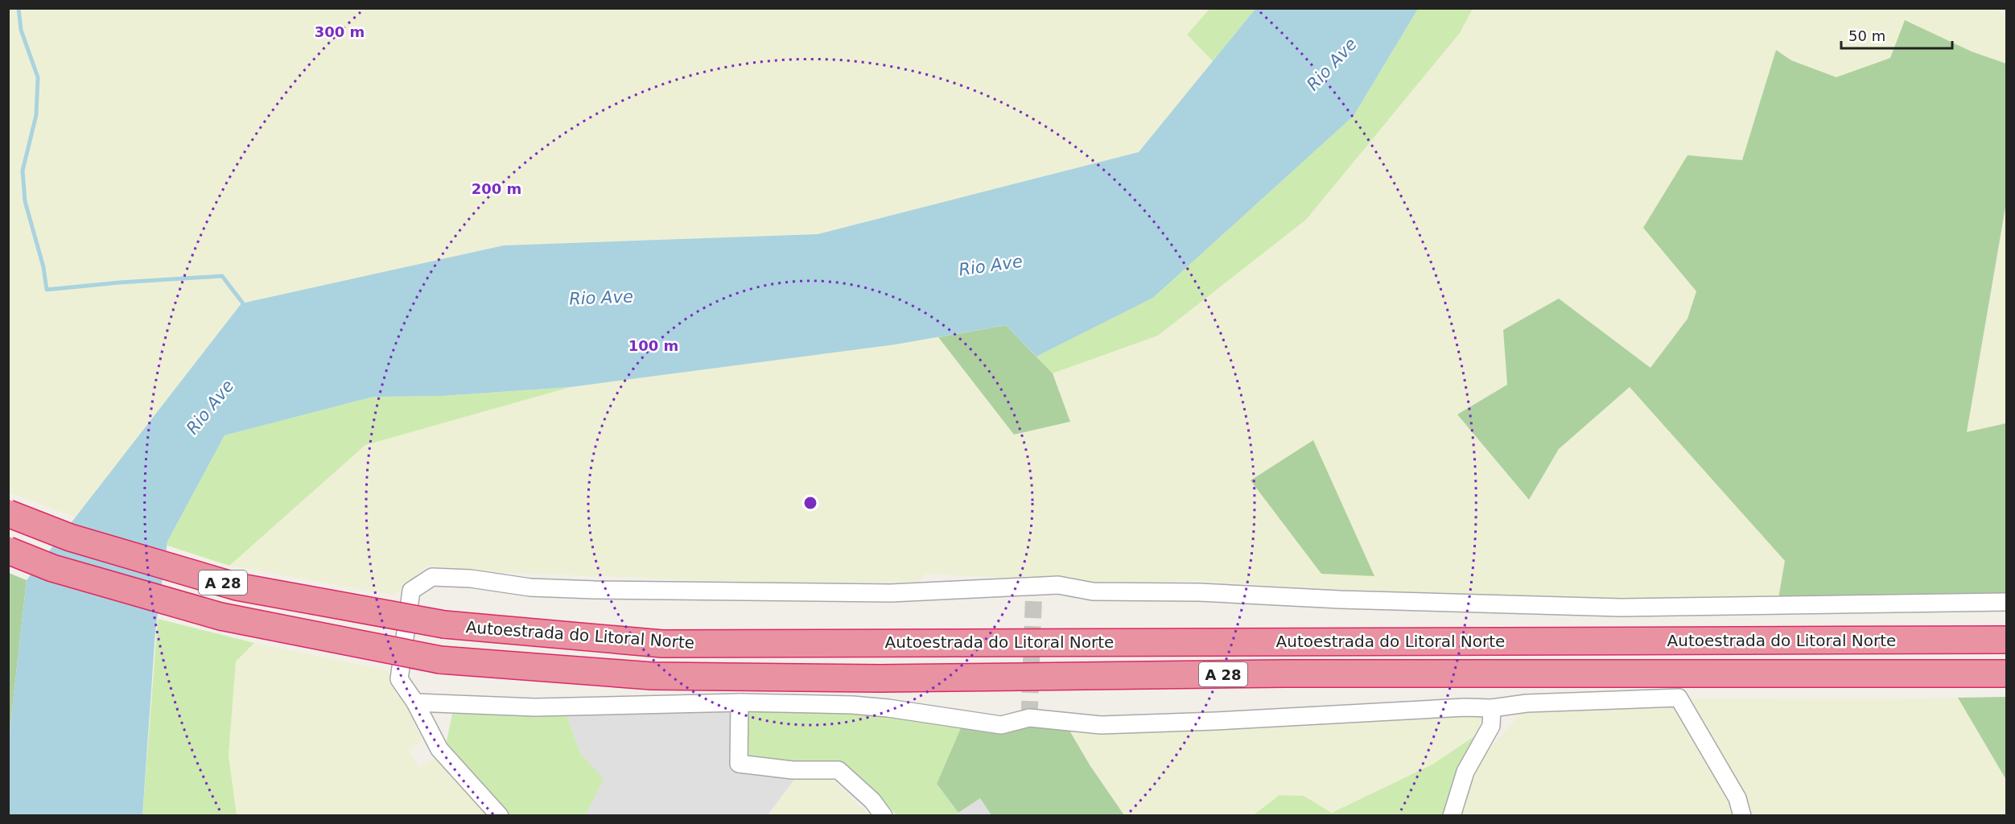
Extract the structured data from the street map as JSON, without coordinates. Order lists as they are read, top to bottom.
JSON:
{
  "streets": {
    "highway": ["A 28", "Autoestrada do Litoral Norte"]
  },
  "water": ["Rio Ave"],
  "scale_bar": "50 m",
  "rings": ["300 m", "200 m", "100 m"]
}
